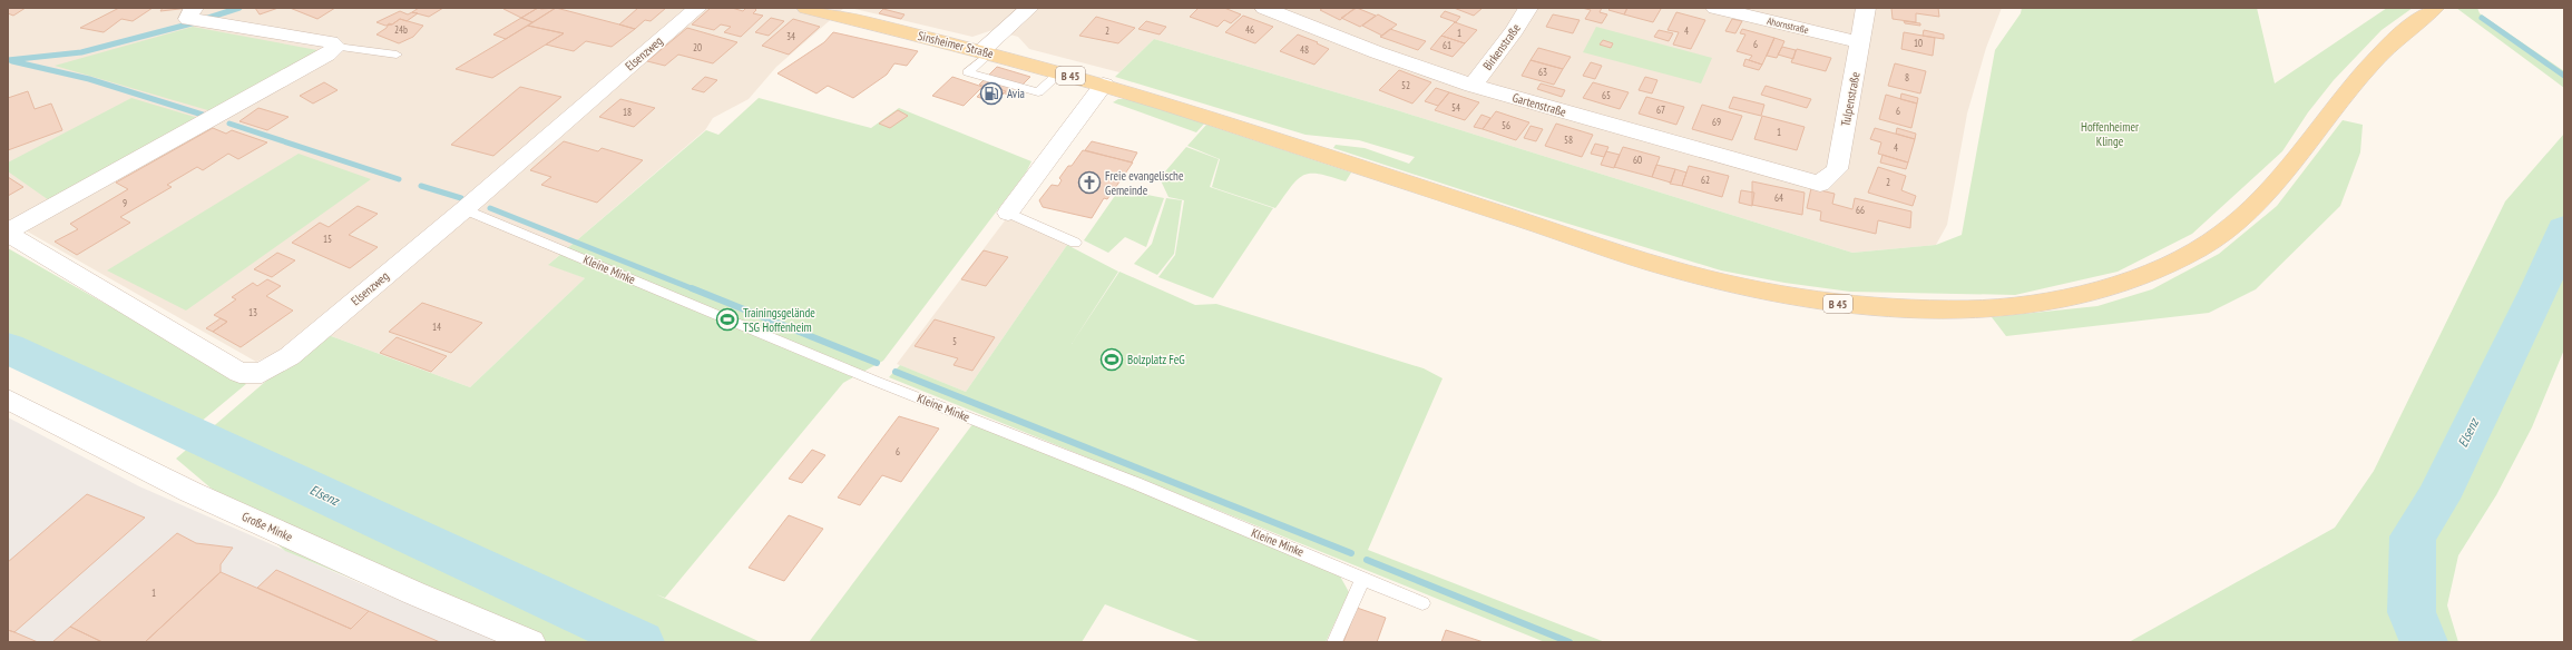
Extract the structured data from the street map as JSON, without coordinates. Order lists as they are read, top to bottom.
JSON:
{
  "streets": {
    "main road": ["Sinsheimer Straße", "B 45"],
    "street": [
      "Ahornstraße",
      "Birkenstraße",
      "Elsenzweg",
      "Tulpenstraße",
      "Gartenstraße",
      "Große Minke"
    ],
    "lane": ["Kleine Minke"]
  },
  "crossings": [
    ["Ahornstraße", "Tulpenstraße"],
    ["Birkenstraße", "Gartenstraße"],
    ["Elsenzweg", "Kleine Minke"],
    ["Tulpenstraße", "Gartenstraße"]
  ],
  "water": ["Elsenz"],
  "parks": ["Hoffenheimer Klinge"],
  "places": {
    "fuel station": ["Avia"],
    "church": ["Freie evangelische Gemeinde"],
    "sports": ["Trainingsgelände TSG Hoffenheim", "Bolzplatz FeG"]
  },
  "house_numbers": [
    "24b",
    "46",
    "2",
    "4",
    "1",
    "34",
    "10",
    "6",
    "61",
    "20",
    "48",
    "63",
    "8",
    "52",
    "65",
    "54",
    "67",
    "6",
    "18",
    "69",
    "56",
    "1",
    "58",
    "4",
    "60",
    "62",
    "2",
    "64",
    "9",
    "66",
    "15",
    "13",
    "14",
    "5",
    "6",
    "1"
  ]
}
